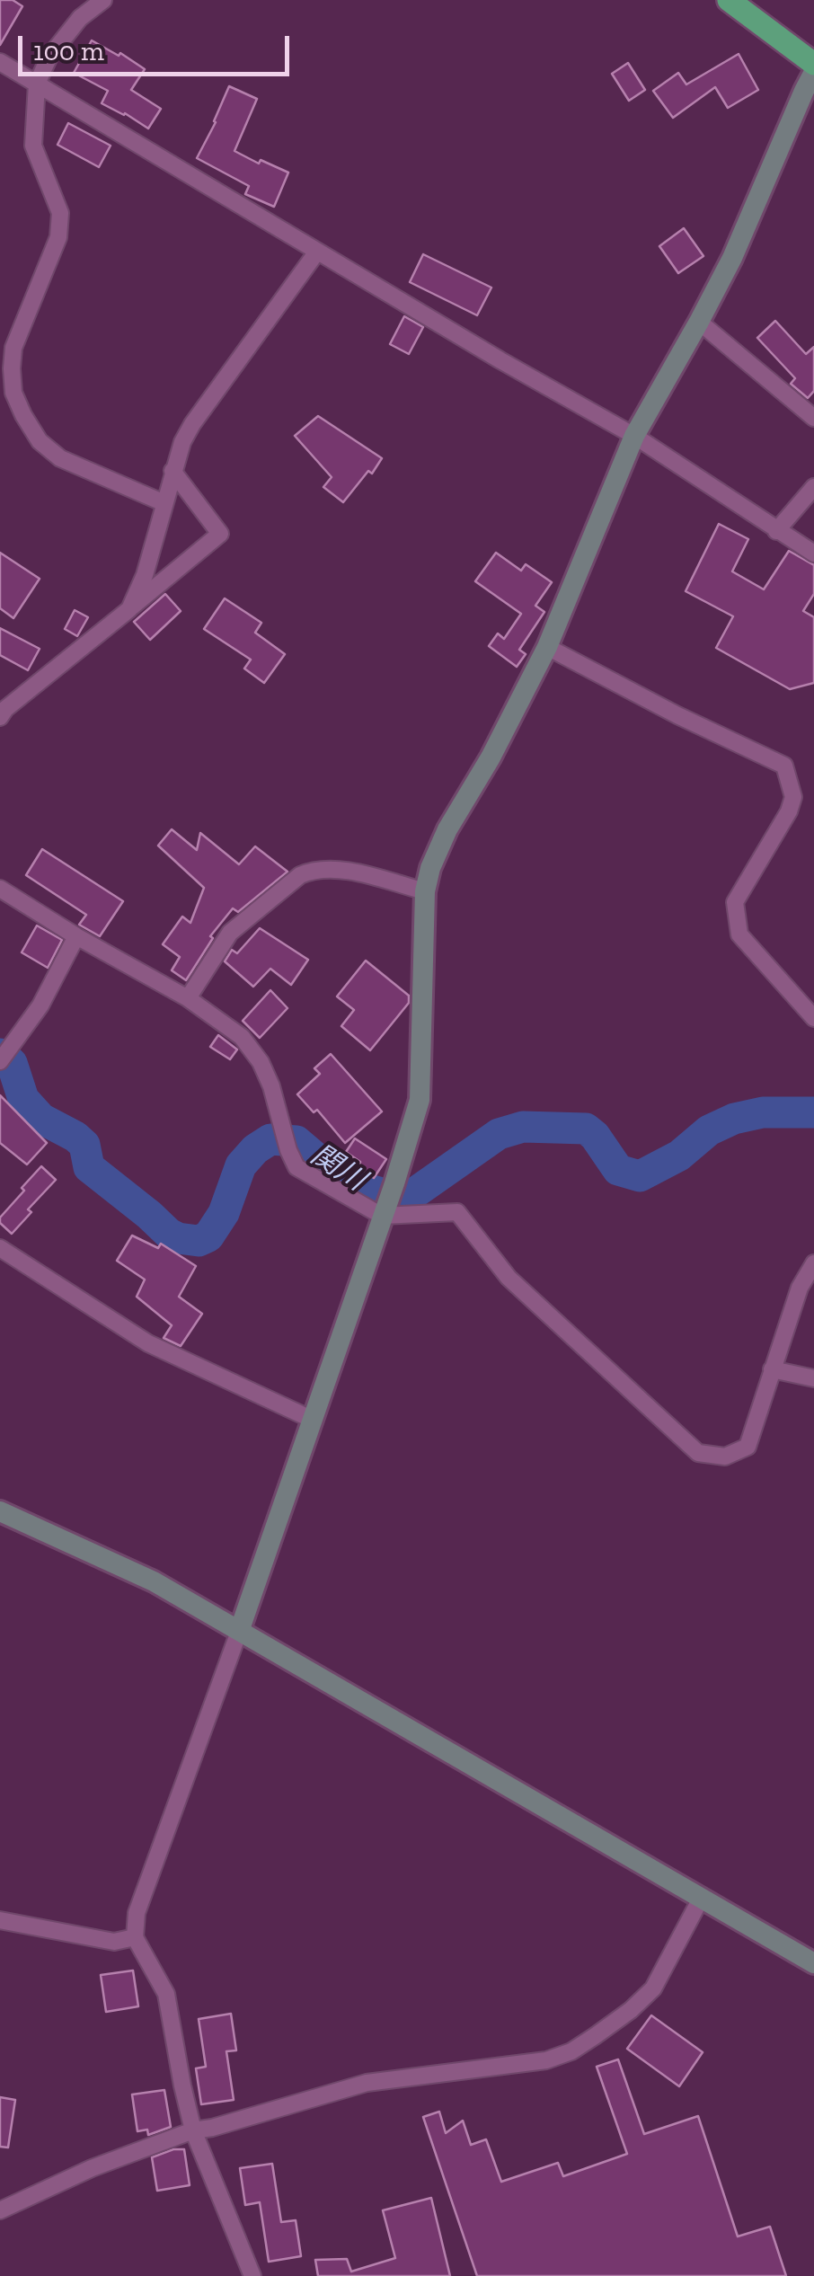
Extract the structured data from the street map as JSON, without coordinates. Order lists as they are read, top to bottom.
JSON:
{
  "water": ["関川"],
  "scale_bar": "100 m"
}
